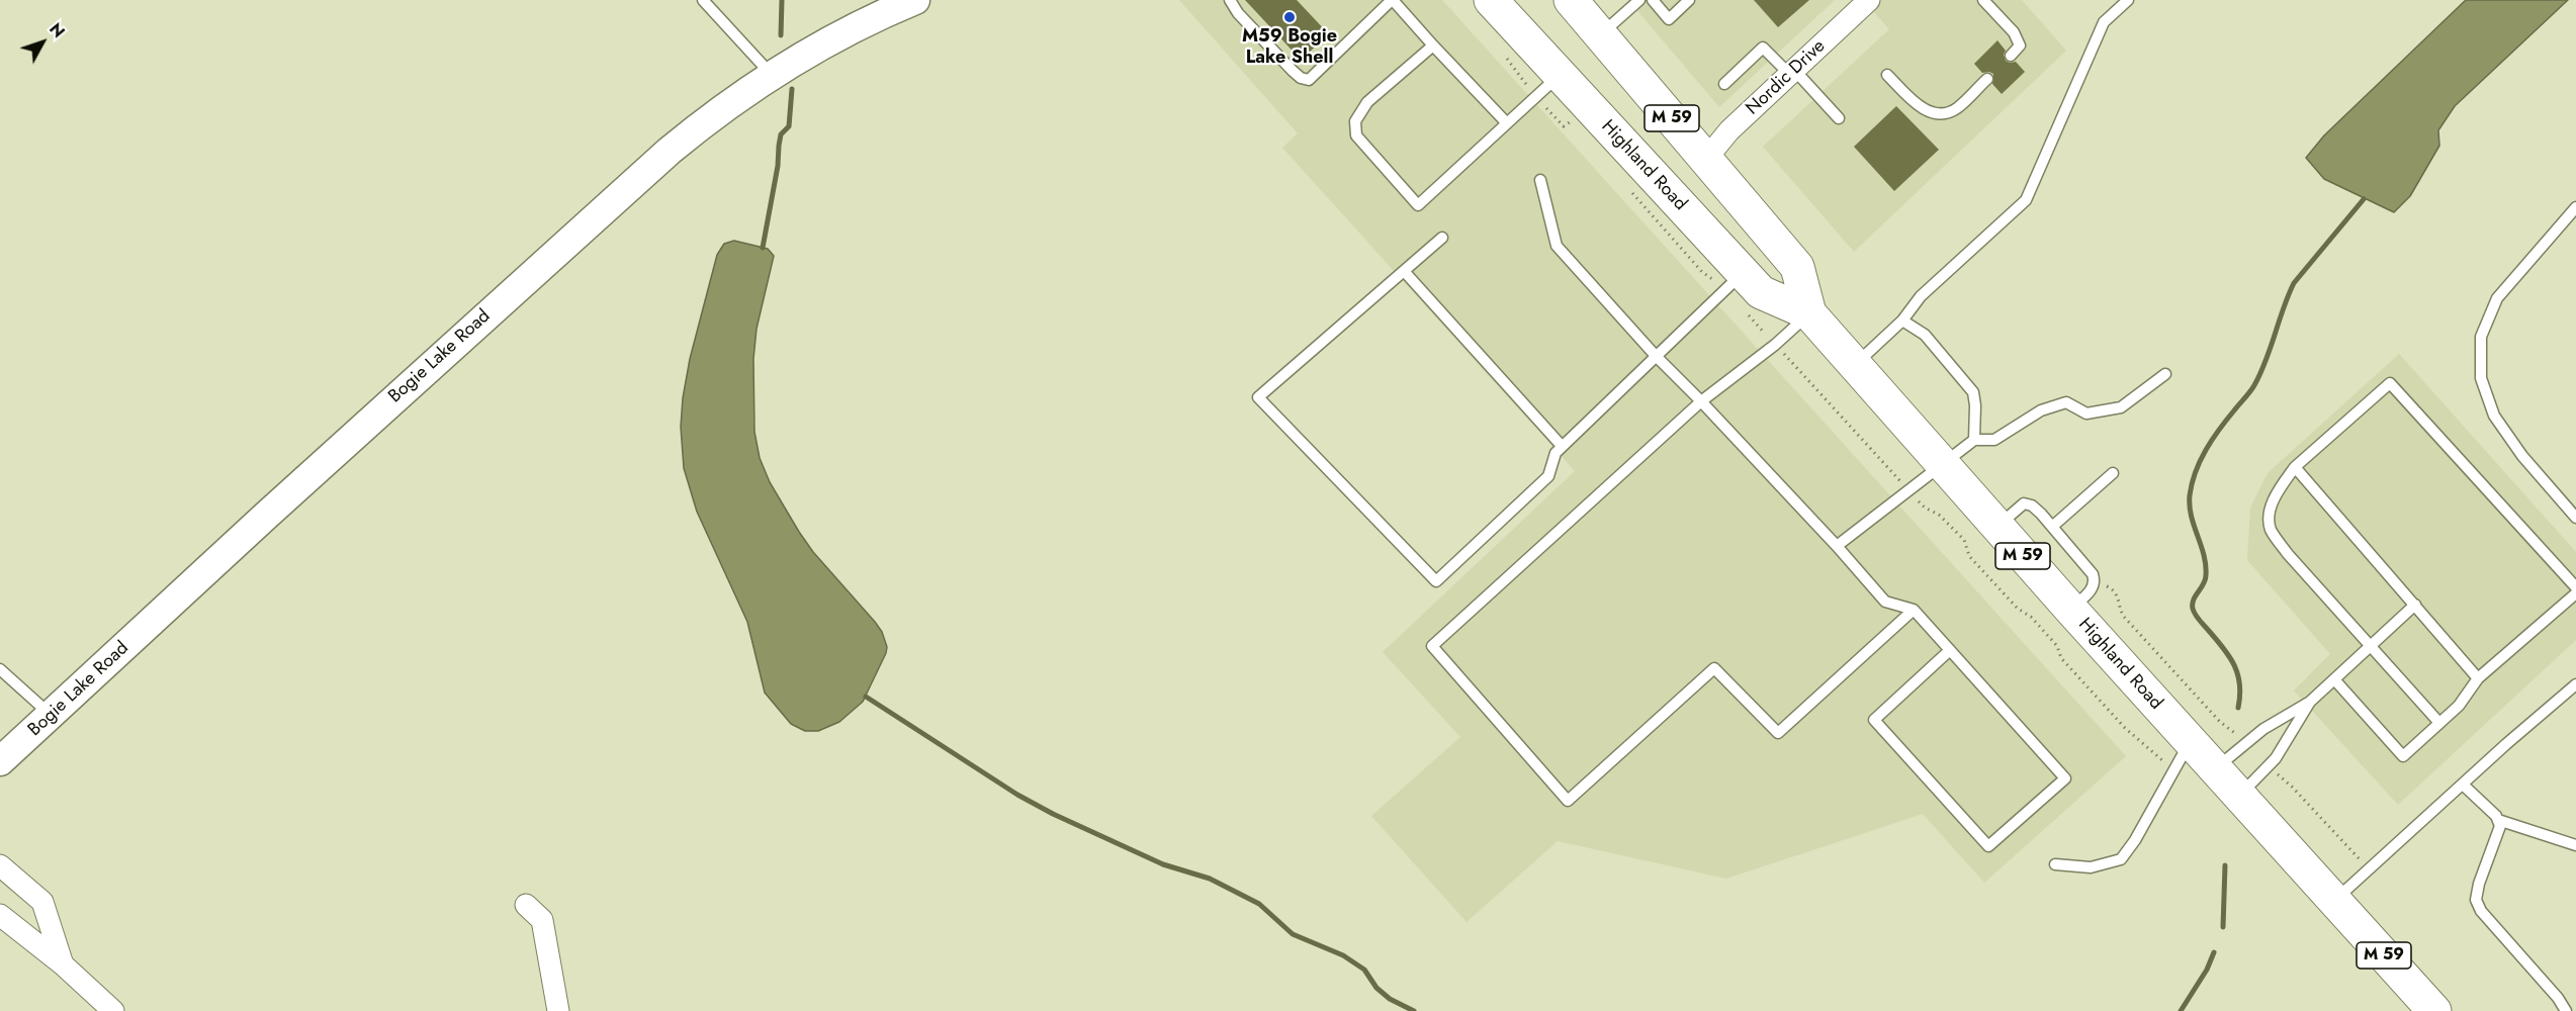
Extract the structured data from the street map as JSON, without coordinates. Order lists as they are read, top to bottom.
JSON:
{
  "streets": {
    "highway": ["M 59", "Highland Road"],
    "main road": ["Bogie Lake Road"],
    "street": ["Nordic Drive"]
  },
  "crossings": [
    ["Nordic Drive", "Highland Road"]
  ],
  "places": ["M59 Bogie Lake Shell"],
  "north": "top right"
}
